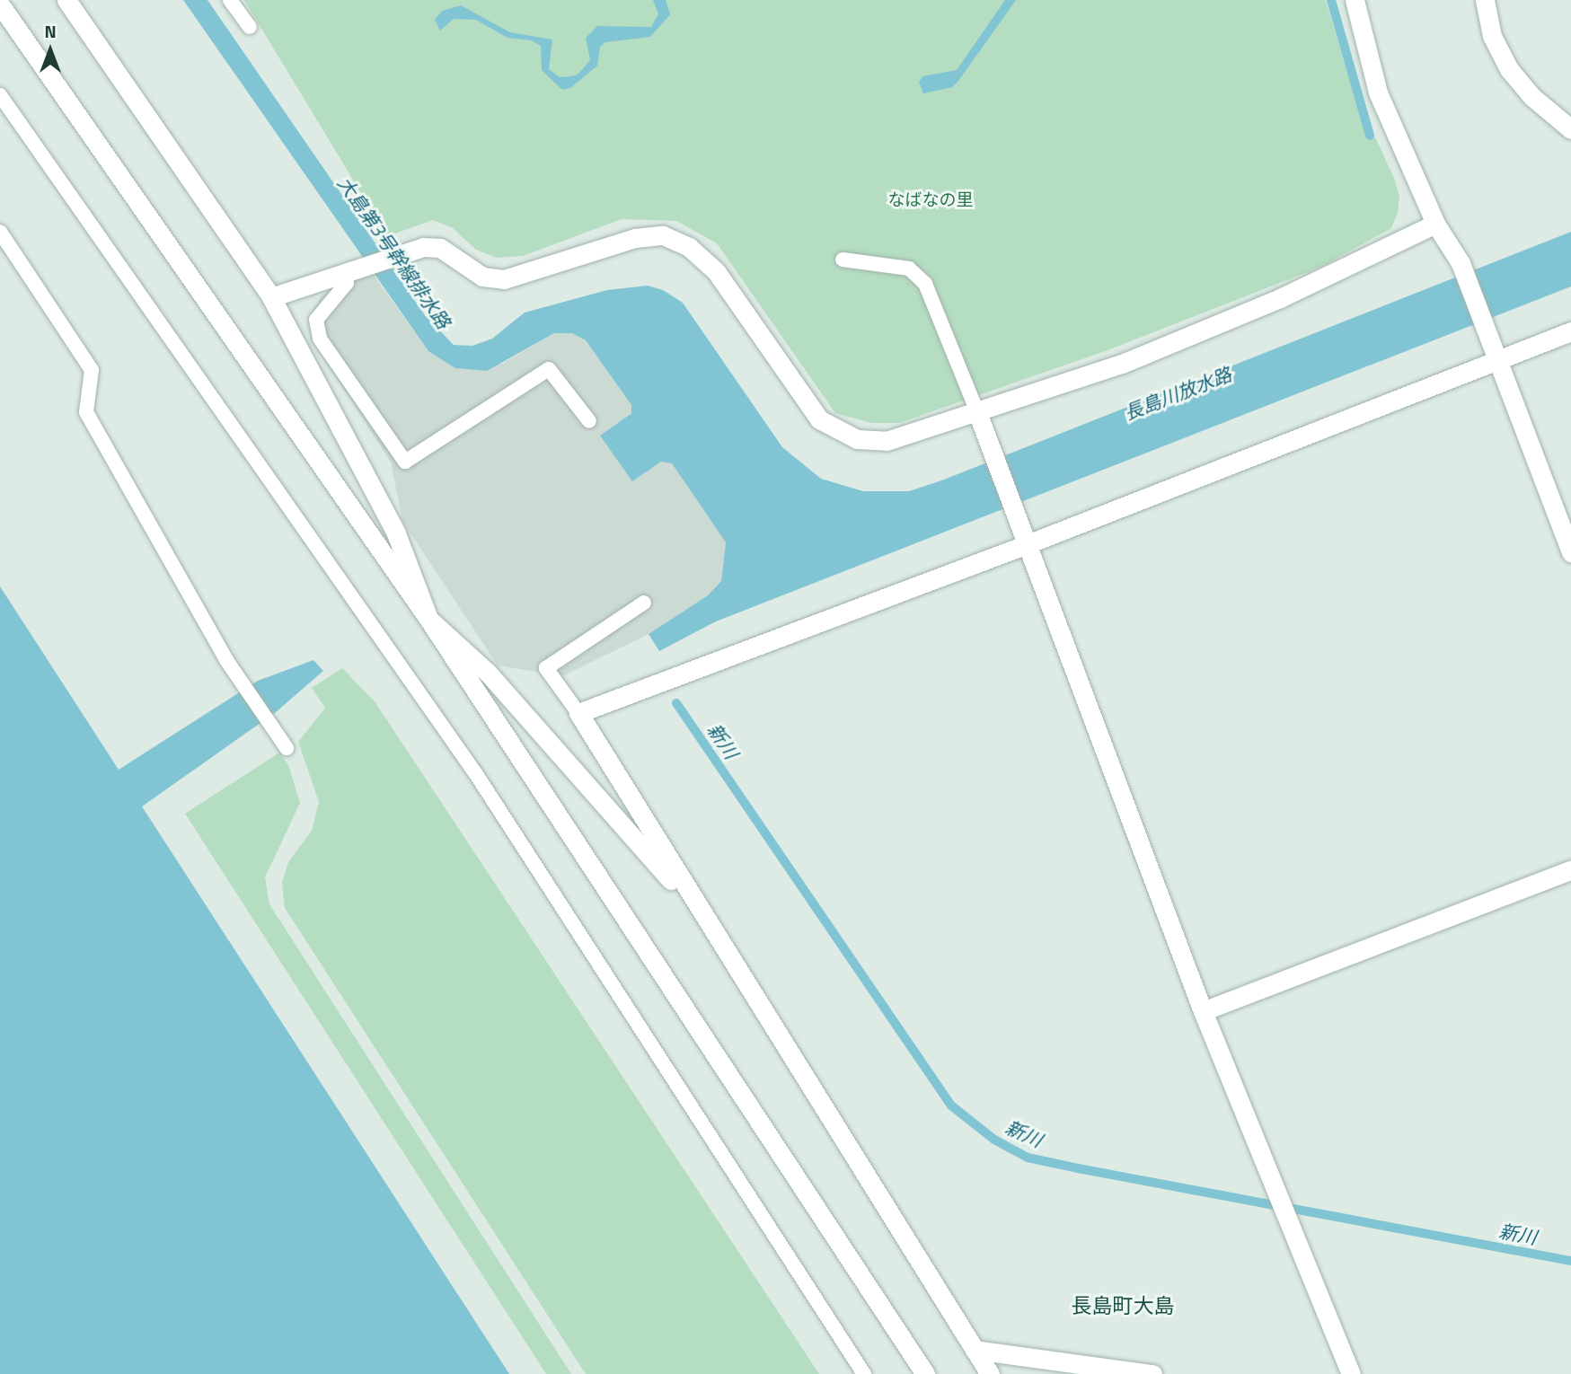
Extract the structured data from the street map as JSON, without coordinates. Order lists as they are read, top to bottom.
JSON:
{
  "districts": ["長島町大島"],
  "water": ["大島第3号幹線排水路", "長島川放水路", "新川"],
  "parks": ["なばなの里"],
  "north": "top"
}
